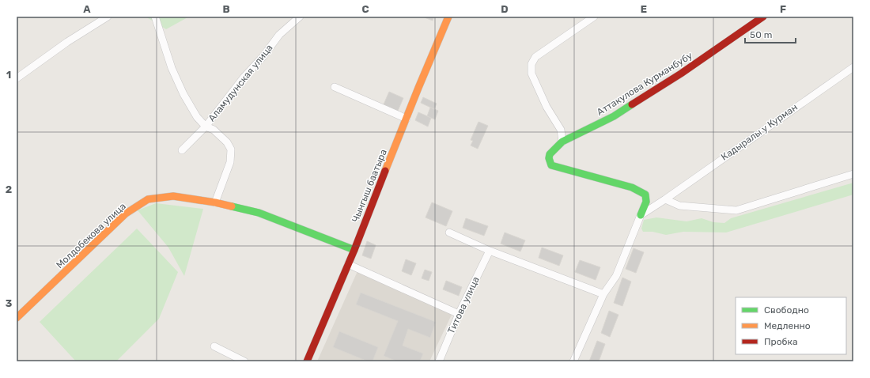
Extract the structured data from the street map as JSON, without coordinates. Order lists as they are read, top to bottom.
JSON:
{
  "streets": {
    "street": [
      "Аламудунская улица",
      "Аттакулова Курманбубу",
      "Кадыралы у Курман",
      "Чынгыш баатыра",
      "Молдобекова улица",
      "Титова улица"
    ]
  },
  "crossings": [
    ["Аттакулова Курманбубу", "Кадыралы у Курман"],
    ["Чынгыш баатыра", "Молдобекова улица"]
  ],
  "legend": ["Свободно", "Медленно", "Пробка"],
  "scale_bar": "50 m",
  "grid": {
    "columns": [
      "A",
      "B",
      "C",
      "D",
      "E",
      "F"
    ],
    "rows": ["1", "2", "3"]
  }
}
